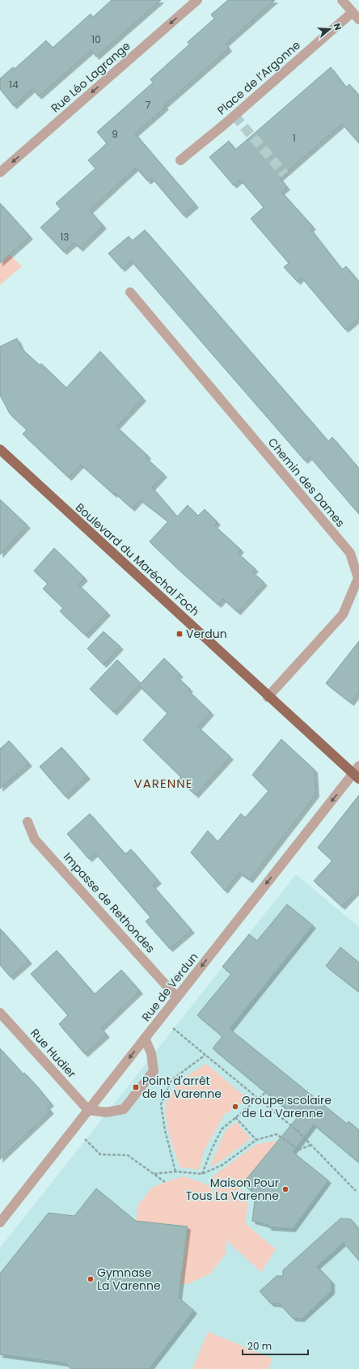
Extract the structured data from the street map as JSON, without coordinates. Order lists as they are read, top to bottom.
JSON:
{
  "streets": {
    "main road": ["Boulevard du Maréchal Foch"],
    "street": [
      "Rue Léo Lagrange",
      "Place de l’Argonne",
      "Chemin des Dames",
      "Impasse de Rethondes",
      "Rue de Verdun",
      "Rue Hudier"
    ]
  },
  "crossings": [
    ["Chemin des Dames", "Boulevard du Maréchal Foch"],
    ["Boulevard du Maréchal Foch", "Rue de Verdun"],
    ["Impasse de Rethondes", "Rue de Verdun"],
    ["Rue de Verdun", "Rue Hudier"]
  ],
  "one_way": ["Rue Léo Lagrange", "Rue de Verdun"],
  "districts": ["VARENNE"],
  "places": {
    "transit": ["Verdun", "Point d'arrêt de la Varenne"],
    "other": ["Groupe scolaire de La Varenne", "Maison Pour Tous La Varenne", "Gymnase La Varenne"]
  },
  "house_numbers": [
    "10",
    "14",
    "7",
    "9",
    "1",
    "13"
  ],
  "scale_bar": "20 m",
  "north": "right"
}
